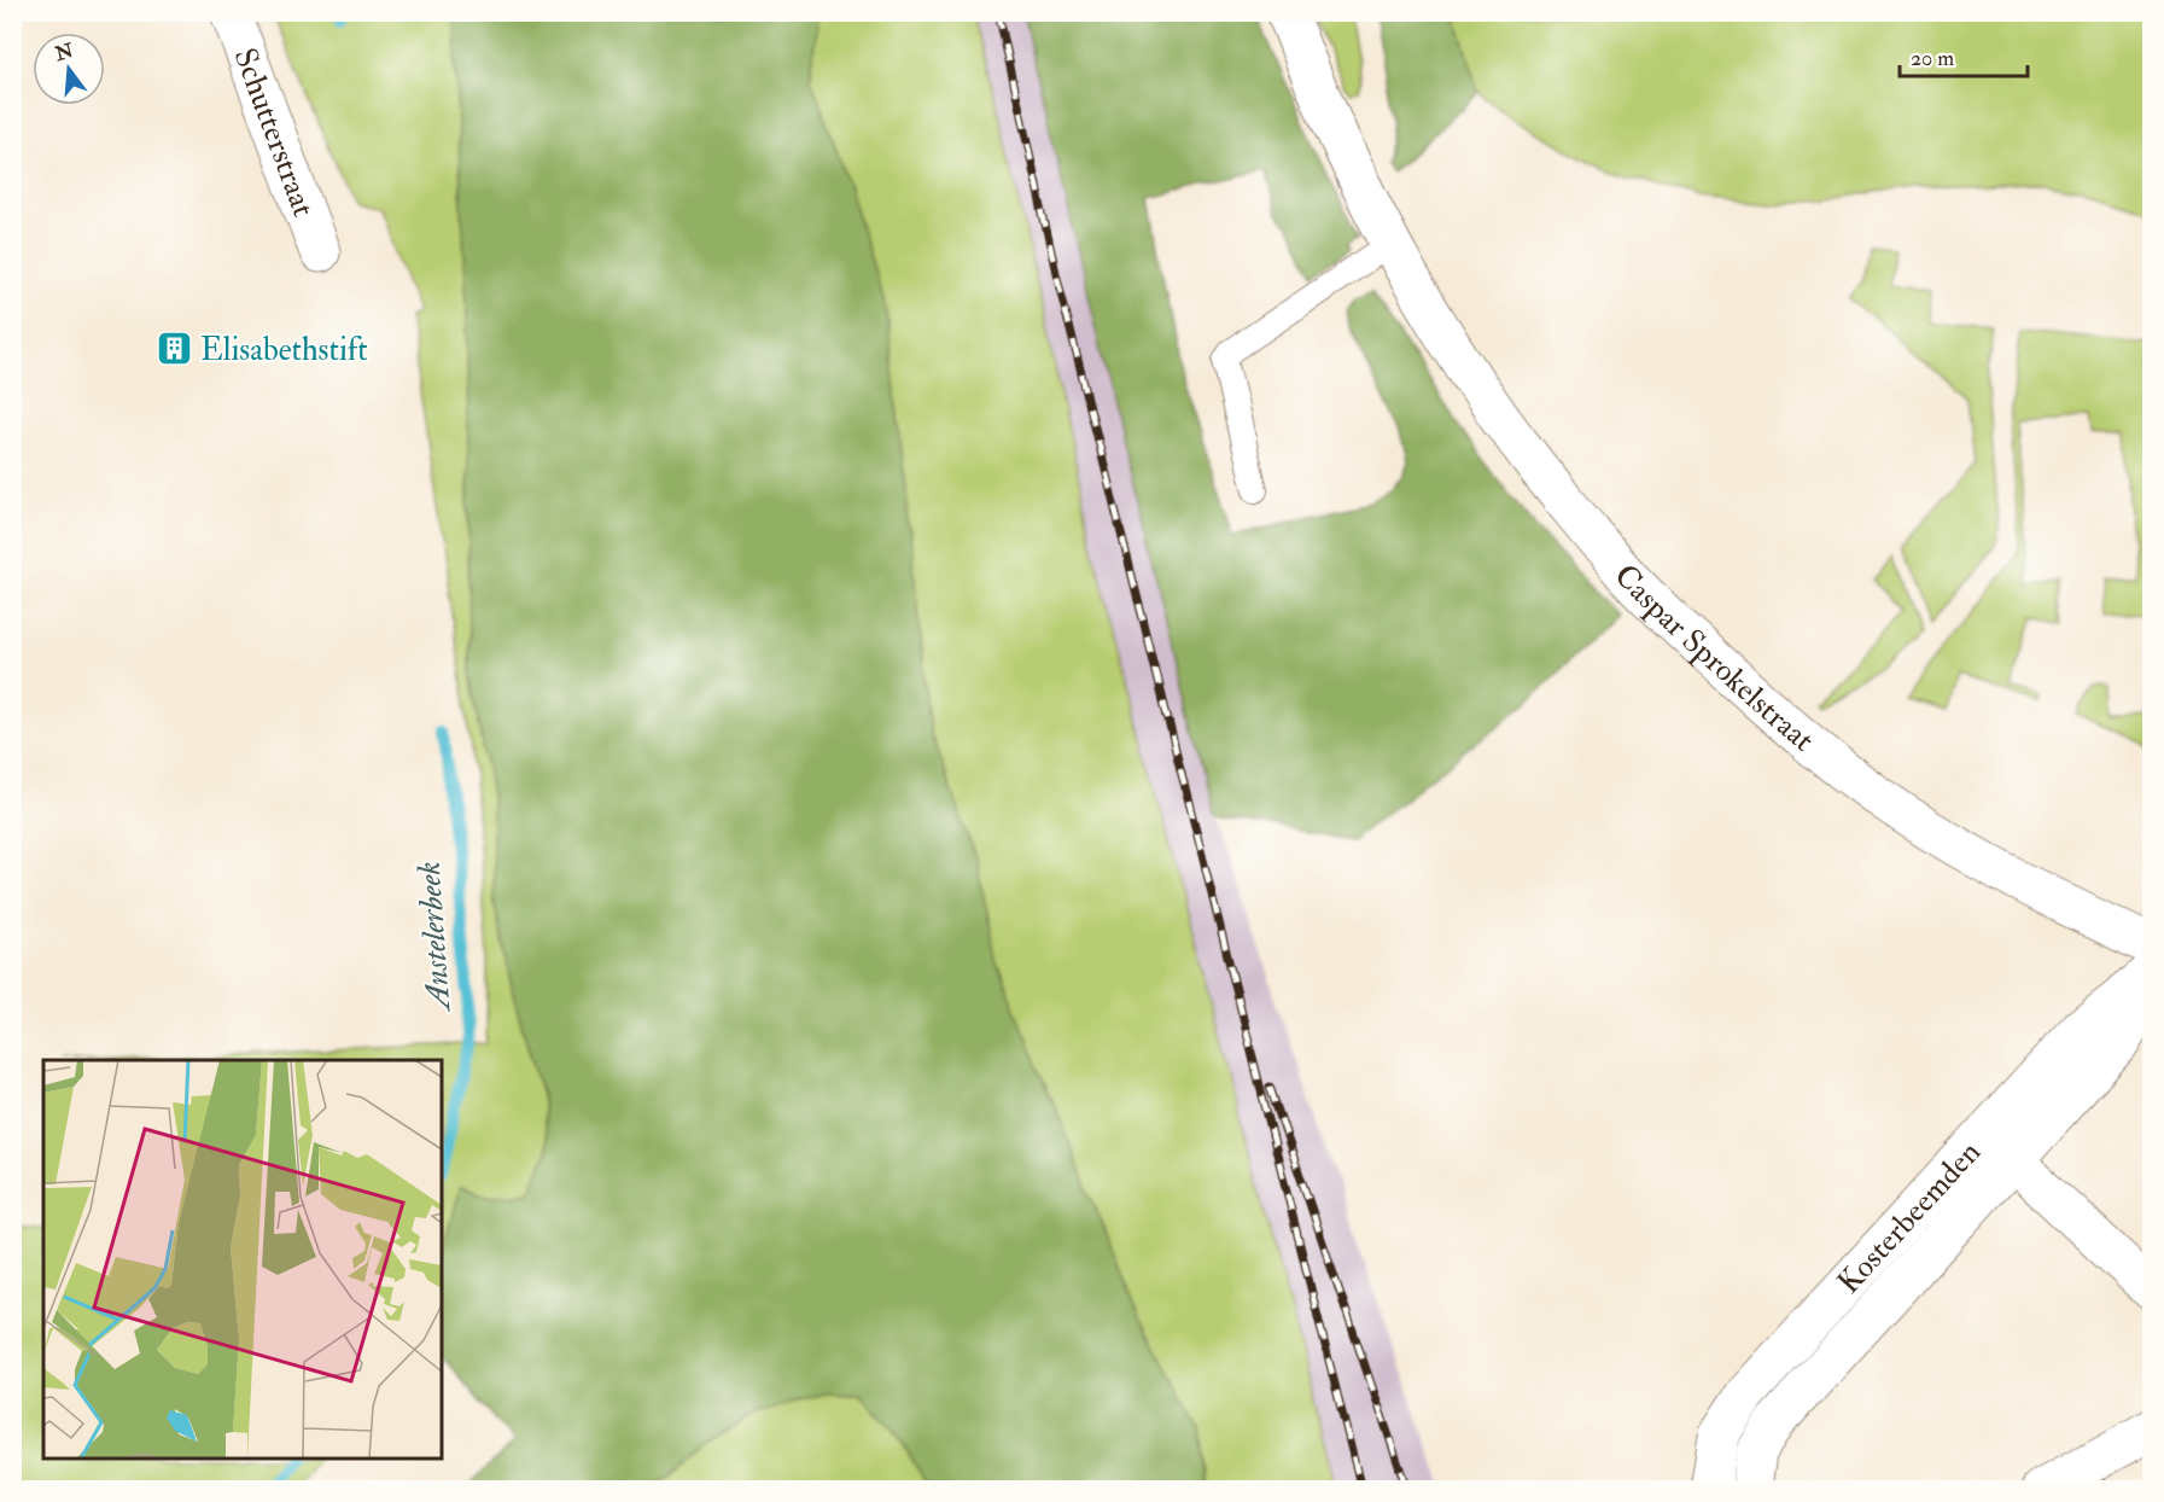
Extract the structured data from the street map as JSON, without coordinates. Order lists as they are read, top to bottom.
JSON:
{
  "streets": {
    "street": ["Schutterstraat", "Caspar Sprokelstraat", "Kosterbeemden"]
  },
  "water": ["Anstelerbeek"],
  "places": {
    "building": ["Elisabethstift"]
  },
  "scale_bar": "20 m",
  "north": "top"
}
